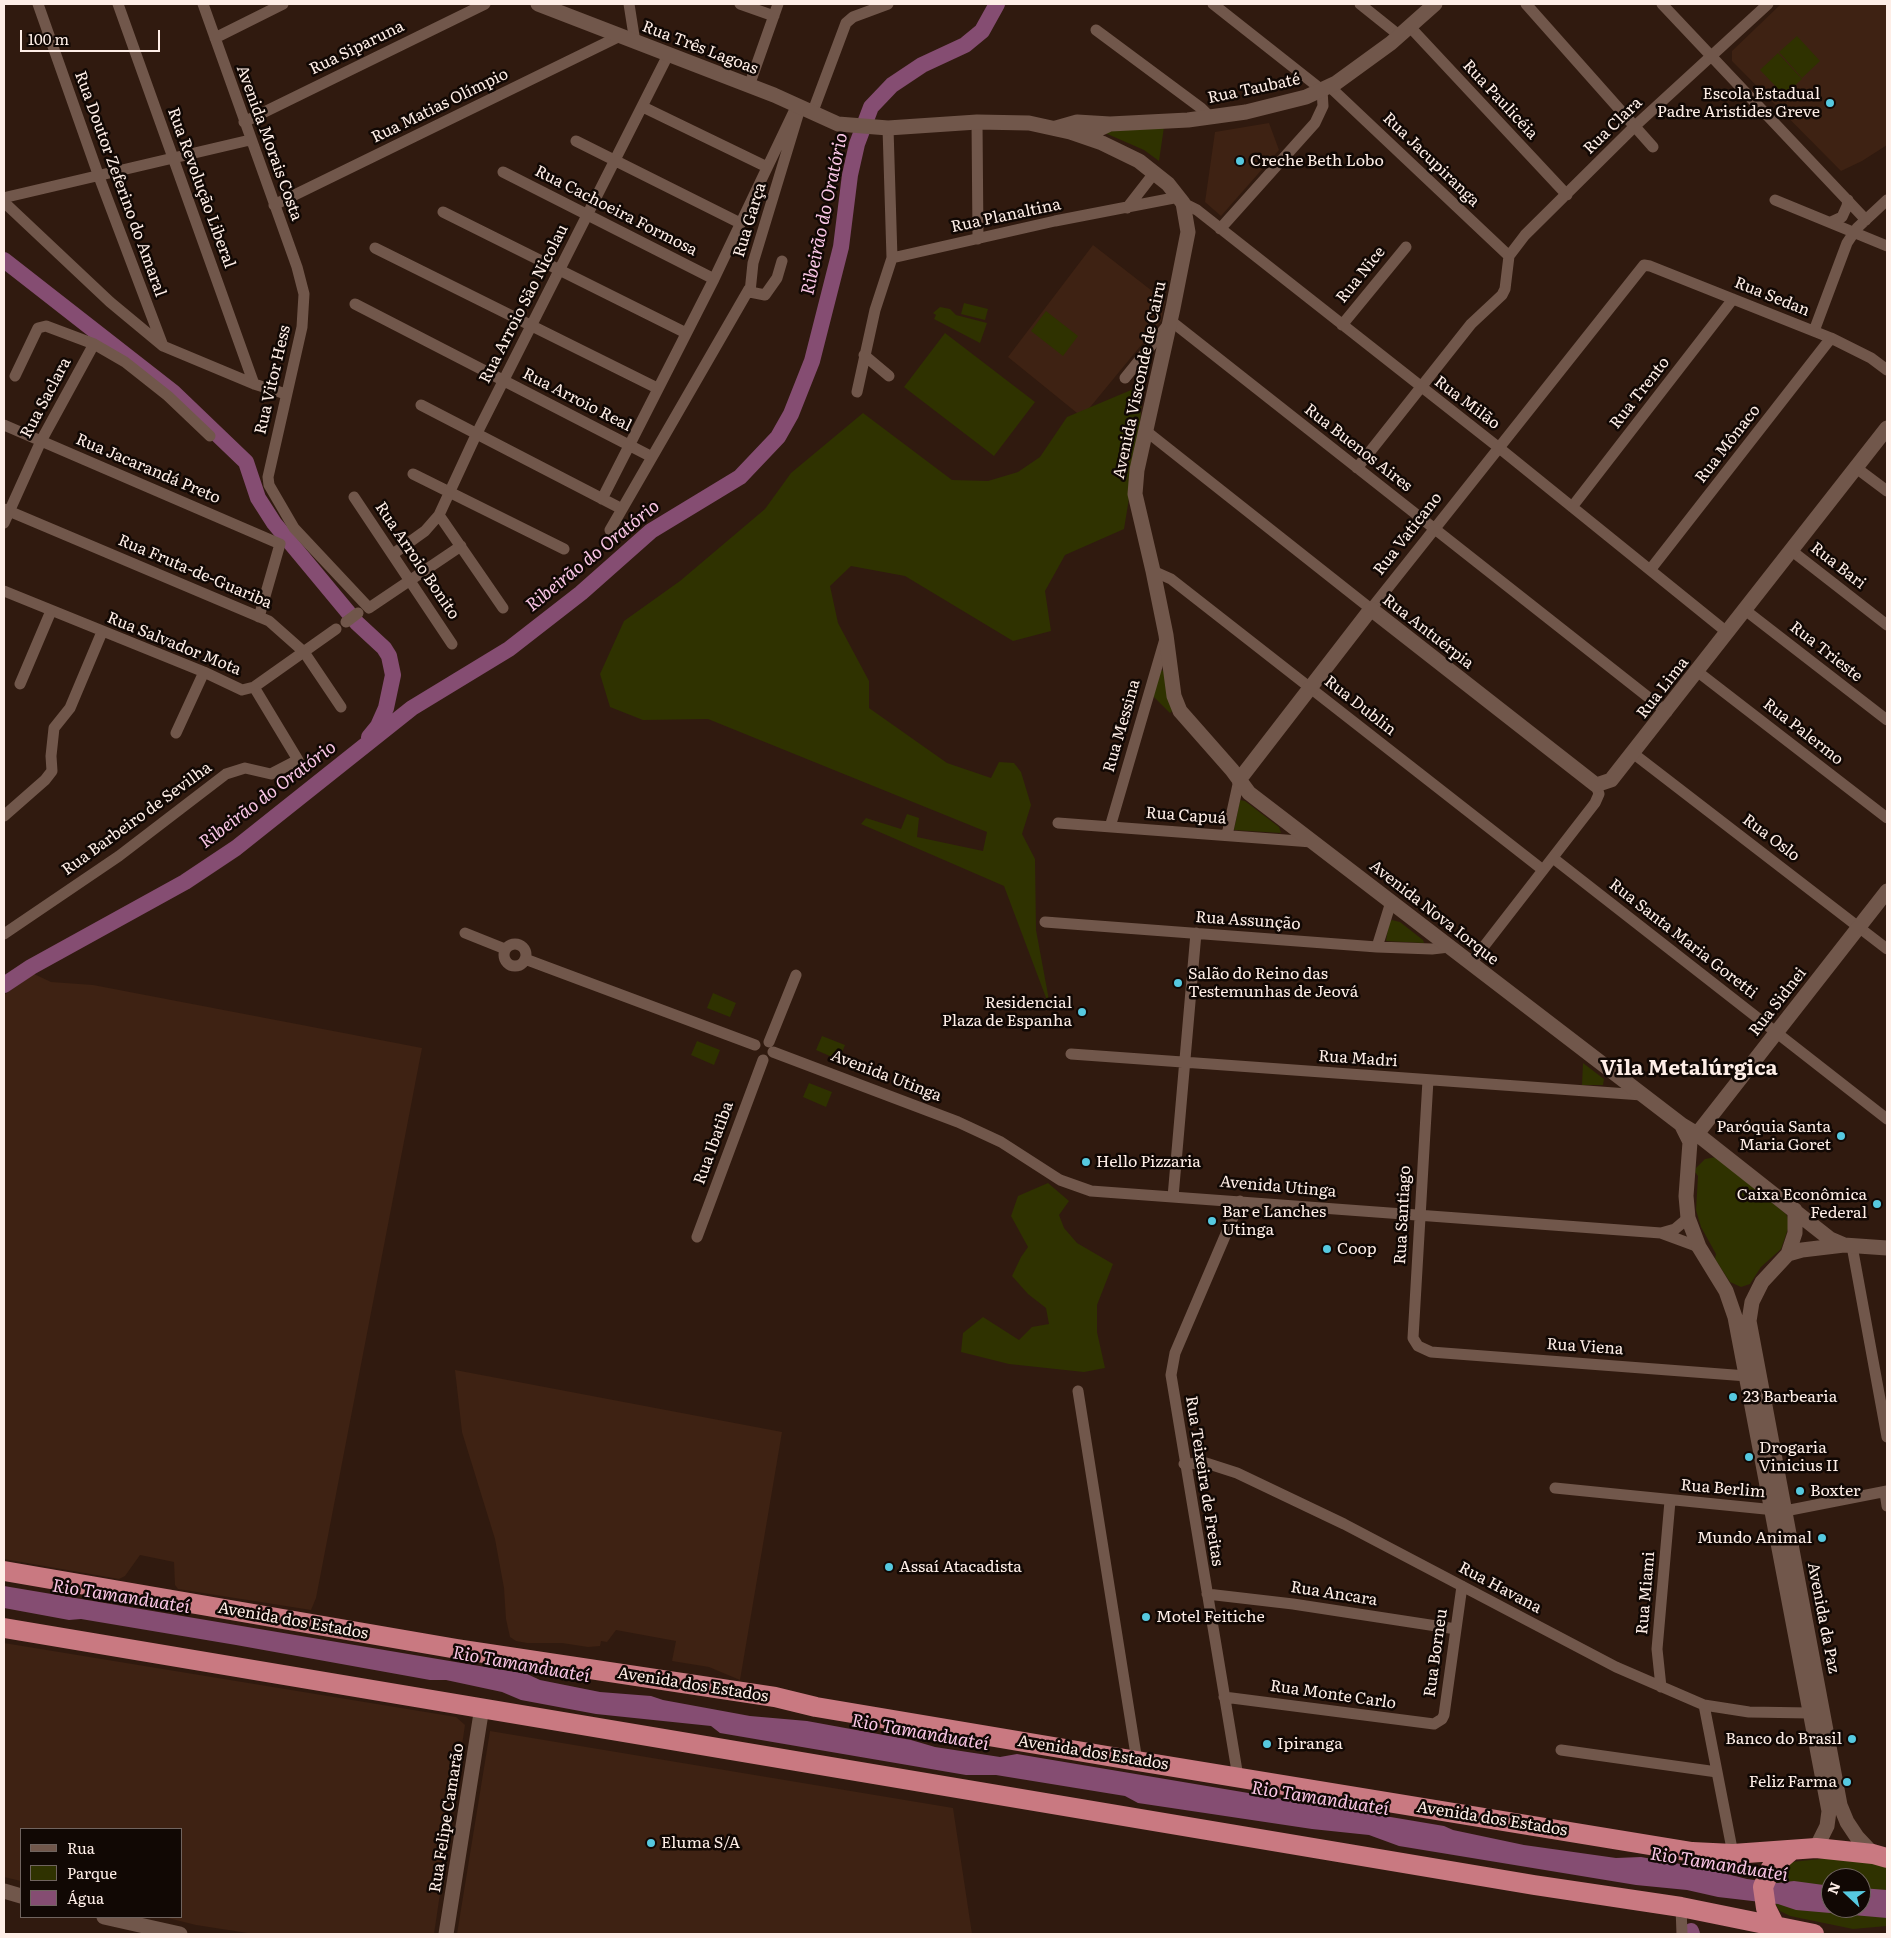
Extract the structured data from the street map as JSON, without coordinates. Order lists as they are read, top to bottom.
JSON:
{
  "streets": {
    "highway": ["Avenida dos Estados"],
    "main road": [
      "Rua Três Lagoas",
      "Rua Taubaté",
      "Avenida Visconde de Cairu",
      "Rua Vaticano",
      "Rua Antuérpia",
      "Rua Lima",
      "Avenida Nova Iorque",
      "Rua Sidnei",
      "Avenida da Paz",
      "Rua Felipe Camarão"
    ],
    "street": [
      "Rua Siparuna",
      "Rua Paulicéia",
      "Rua Matias Olímpio",
      "Rua Clara",
      "Avenida Morais Costa",
      "Rua Jacupiranga",
      "Rua Doutor Zeferino do Amaral",
      "Rua Revolução Liberal",
      "Rua Cachoeira Formosa",
      "Rua Planaltina",
      "Rua Garça",
      "Rua Nice",
      "Rua Sedan",
      "Rua Arroio São Nicolau",
      "Rua Vitor Hess",
      "Rua Trento",
      "Rua Saclara",
      "Rua Arroio Real",
      "Rua Milão",
      "Rua Mônaco",
      "Rua Buenos Aires",
      "Rua Jacarandá Preto",
      "Rua Arroio Bonito",
      "Rua Bari",
      "Rua Fruta-de-Guariba",
      "Rua Salvador Mota",
      "Rua Trieste",
      "Rua Dublin",
      "Rua Messina",
      "Rua Palermo",
      "Rua Capuá",
      "Rua Barbeiro de Sevilha",
      "Rua Oslo",
      "Rua Assunção",
      "Rua Santa Maria Goretti",
      "Rua Madri",
      "Avenida Utinga",
      "Rua Ibatiba",
      "Rua Santiago",
      "Rua Viena",
      "Rua Teixeira de Freitas",
      "Rua Berlim",
      "Rua Havana",
      "Rua Miami",
      "Rua Ancara",
      "Rua Borneu",
      "Rua Monte Carlo"
    ]
  },
  "crossings": [
    ["Rua Siparuna", "Avenida Morais Costa"],
    ["Rua Três Lagoas", "Rua Taubaté"],
    ["Rua Três Lagoas", "Rua Matias Olímpio"],
    ["Rua Três Lagoas", "Rua Garça"],
    ["Rua Três Lagoas", "Rua Arroio São Nicolau"],
    ["Rua Taubaté", "Rua Paulicéia"],
    ["Rua Taubaté", "Rua Jacupiranga"],
    ["Rua Paulicéia", "Rua Clara"],
    ["Rua Matias Olímpio", "Avenida Morais Costa"],
    ["Rua Clara", "Rua Jacupiranga"],
    ["Avenida Morais Costa", "Rua Vitor Hess"],
    ["Rua Cachoeira Formosa", "Rua Arroio São Nicolau"],
    ["Rua Planaltina", "Avenida Visconde de Cairu"],
    ["Rua Planaltina", "Rua Milão"],
    ["Rua Nice", "Rua Milão"],
    ["Rua Sedan", "Rua Trento"],
    ["Rua Sedan", "Rua Mônaco"],
    ["Rua Sedan", "Rua Vaticano"],
    ["Rua Arroio São Nicolau", "Rua Arroio Real"],
    ["Rua Arroio São Nicolau", "Rua Arroio Bonito"],
    ["Avenida Visconde de Cairu", "Rua Milão"],
    ["Avenida Visconde de Cairu", "Rua Buenos Aires"],
    ["Avenida Visconde de Cairu", "Rua Antuérpia"],
    ["Avenida Visconde de Cairu", "Rua Dublin"],
    ["Avenida Visconde de Cairu", "Rua Messina"],
    ["Avenida Visconde de Cairu", "Avenida Nova Iorque"],
    ["Rua Trento", "Rua Milão"],
    ["Rua Saclara", "Rua Jacarandá Preto"],
    ["Rua Saclara", "Rua Fruta-de-Guariba"],
    ["Rua Milão", "Rua Mônaco"],
    ["Rua Milão", "Rua Vaticano"],
    ["Rua Milão", "Rua Lima"],
    ["Rua Buenos Aires", "Rua Vaticano"],
    ["Rua Buenos Aires", "Rua Lima"],
    ["Rua Jacarandá Preto", "Rua Fruta-de-Guariba"],
    ["Rua Vaticano", "Rua Antuérpia"],
    ["Rua Vaticano", "Rua Dublin"],
    ["Rua Vaticano", "Rua Capuá"],
    ["Rua Vaticano", "Avenida Nova Iorque"],
    ["Rua Bari", "Rua Lima"],
    ["Rua Antuérpia", "Rua Lima"],
    ["Rua Salvador Mota", "Rua Barbeiro de Sevilha"],
    ["Rua Trieste", "Rua Lima"],
    ["Rua Lima", "Rua Palermo"],
    ["Rua Lima", "Rua Oslo"],
    ["Rua Messina", "Rua Capuá"],
    ["Rua Capuá", "Avenida Nova Iorque"],
    ["Rua Oslo", "Rua Sidnei"],
    ["Avenida Nova Iorque", "Rua Assunção"],
    ["Avenida Nova Iorque", "Rua Sidnei"],
    ["Avenida Nova Iorque", "Rua Madri"],
    ["Avenida Nova Iorque", "Avenida Utinga"],
    ["Avenida Nova Iorque", "Avenida da Paz"],
    ["Rua Santa Maria Goretti", "Rua Sidnei"],
    ["Rua Madri", "Rua Santiago"],
    ["Avenida Utinga", "Rua Ibatiba"],
    ["Avenida Utinga", "Rua Santiago"],
    ["Avenida Utinga", "Rua Teixeira de Freitas"],
    ["Avenida Utinga", "Avenida da Paz"],
    ["Rua Santiago", "Rua Viena"],
    ["Rua Viena", "Avenida da Paz"],
    ["Rua Teixeira de Freitas", "Rua Havana"],
    ["Rua Teixeira de Freitas", "Rua Ancara"],
    ["Rua Teixeira de Freitas", "Avenida dos Estados"],
    ["Rua Teixeira de Freitas", "Rua Monte Carlo"],
    ["Rua Berlim", "Rua Miami"],
    ["Rua Berlim", "Avenida da Paz"],
    ["Rua Havana", "Rua Miami"],
    ["Rua Havana", "Avenida da Paz"],
    ["Rua Havana", "Rua Borneu"],
    ["Rua Ancara", "Rua Borneu"],
    ["Avenida da Paz", "Avenida dos Estados"],
    ["Rua Borneu", "Rua Monte Carlo"]
  ],
  "districts": ["Vila Metalúrgica"],
  "water": ["Ribeirão do Oratório", "Rio Tamanduateí"],
  "places": [
    "Escola Estadual Padre Aristides Greve",
    "Creche Beth Lobo",
    "Salão do Reino das Testemunhas de Jeová",
    "Residencial Plaza de Espanha",
    "Paróquia Santa Maria Goret",
    "Hello Pizzaria",
    "Caixa Econômica Federal",
    "Bar e Lanches Utinga",
    "Coop",
    "23 Barbearia",
    "Drogaria Vinicius II",
    "Boxter",
    "Mundo Animal",
    "Assaí Atacadista",
    "Motel Feitiche",
    "Banco do Brasil",
    "Ipiranga",
    "Feliz Farma",
    "Eluma S/A"
  ],
  "legend": ["Rua", "Parque", "Água"],
  "scale_bar": "100 m",
  "north": "left"
}
